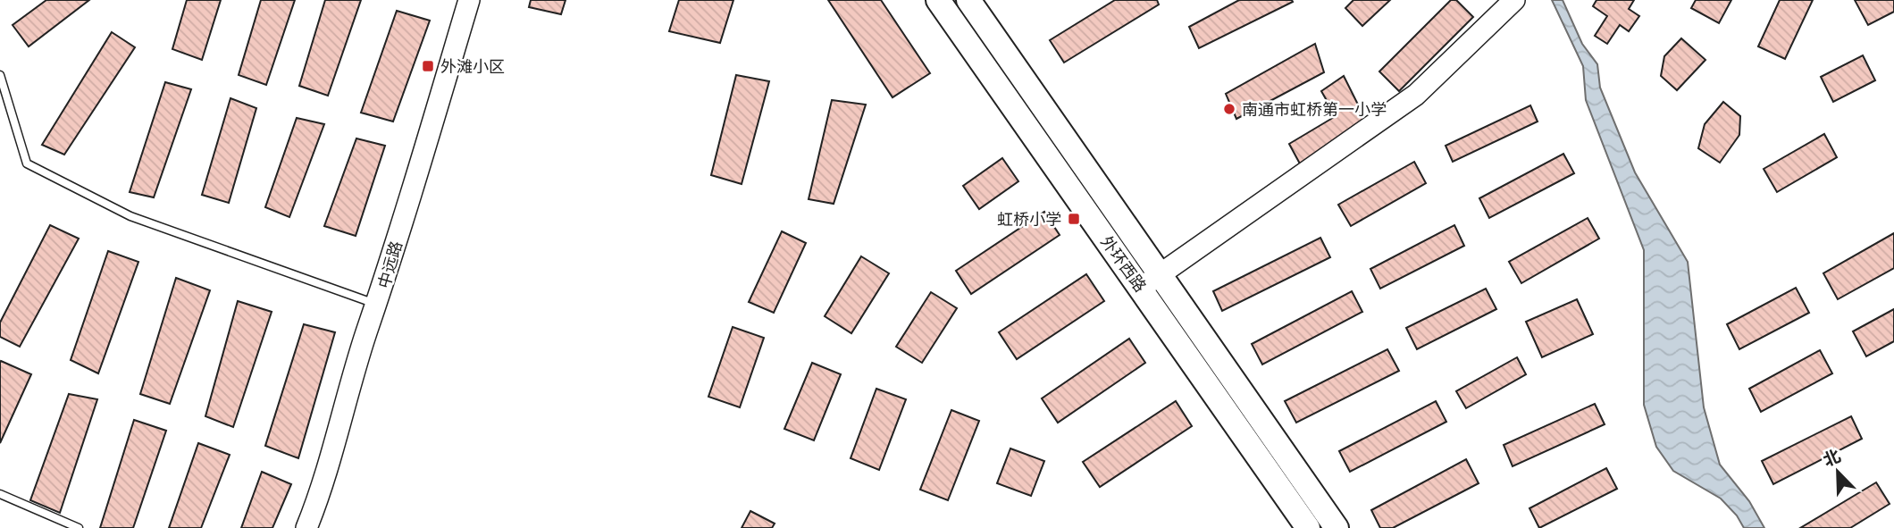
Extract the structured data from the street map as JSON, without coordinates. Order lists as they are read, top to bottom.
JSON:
{
  "streets": {
    "main road": ["外环西路"],
    "street": ["中远路"]
  },
  "places": {
    "transit": ["外滩小区", "虹桥小学"],
    "other": ["南通市虹桥第一小学"]
  },
  "north": "top left"
}
